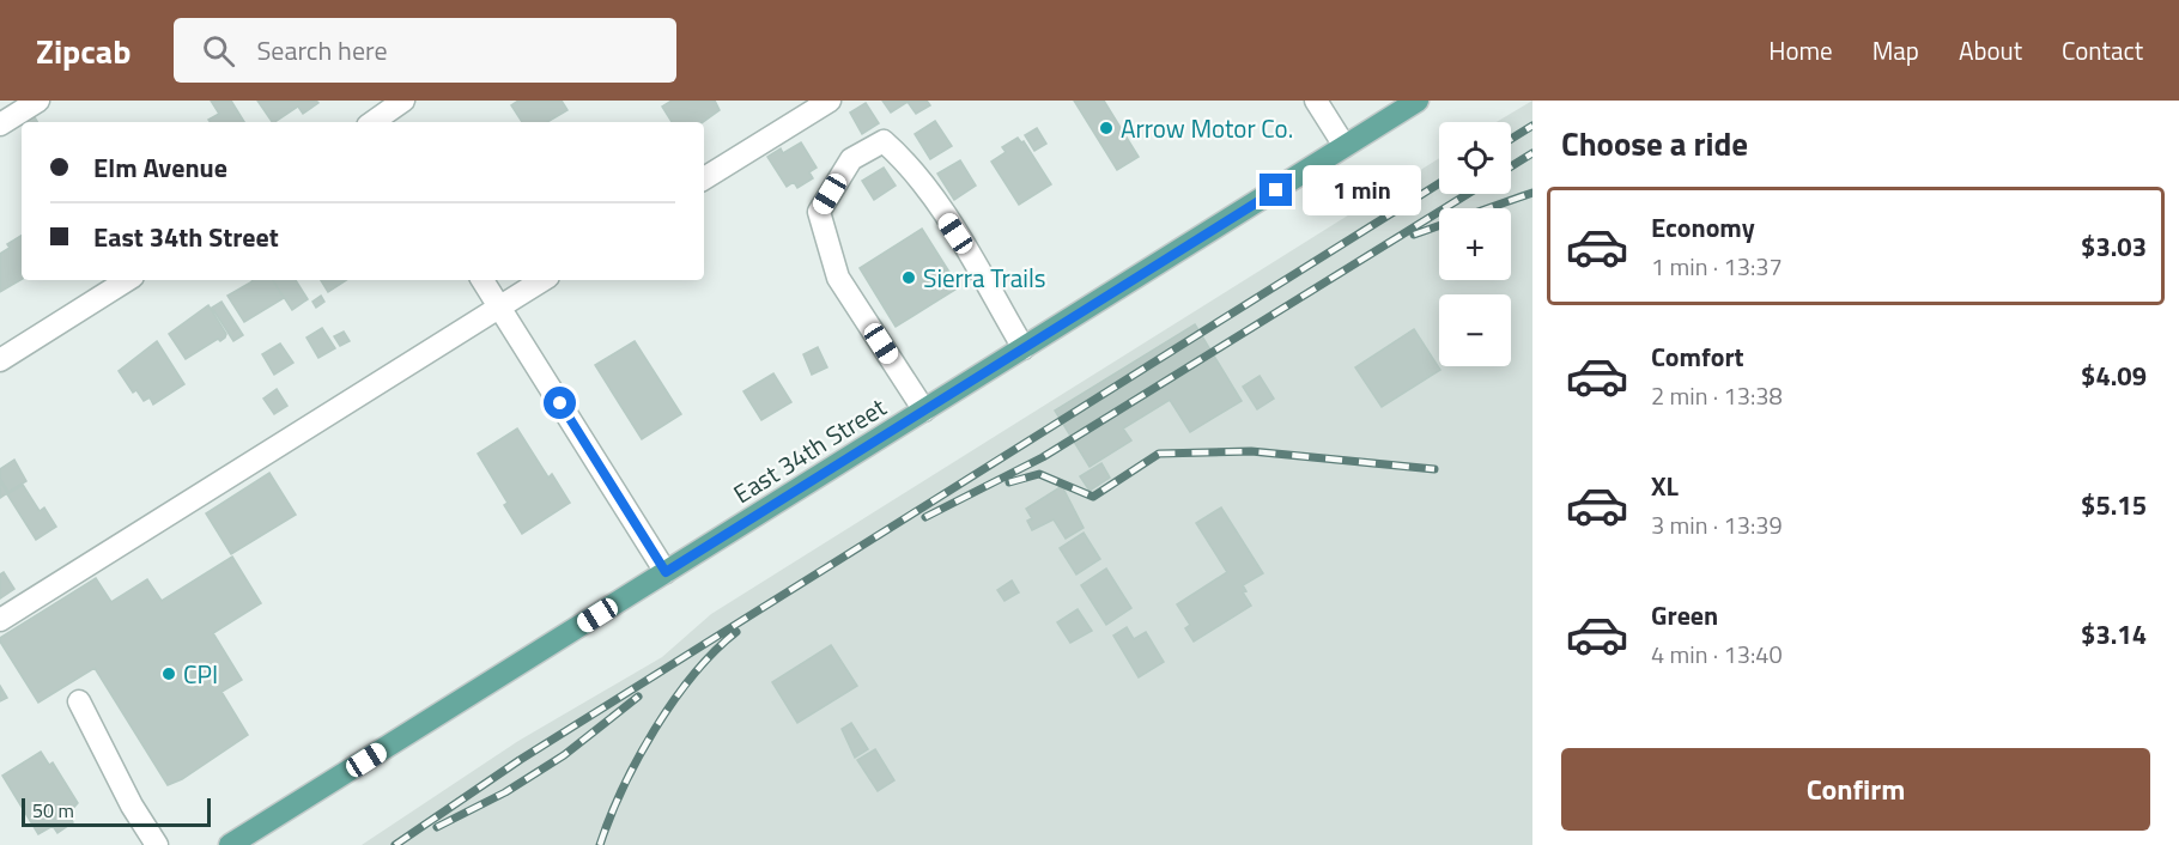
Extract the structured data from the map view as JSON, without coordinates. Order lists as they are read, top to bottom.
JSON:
{
  "streets": {
    "main road": ["East 34th Street"]
  },
  "places": ["Arrow Motor Co.", "Sierra Trails", "CPI"],
  "scale_bar": "50 m",
  "page": {
    "header": "Zipcab",
    "search": "Search here",
    "nav": [
      "Home",
      "Map",
      "About",
      "Contact"
    ],
    "heading": "Choose a ride",
    "map_buttons": ["+", "−"],
    "banner": ["Elm Avenue", "East 34th Street"],
    "bubble": "1 min",
    "list": [
      {
        "name": "Economy",
        "note": "1 min · 13:37",
        "value": "$3.03"
      },
      {
        "name": "Comfort",
        "note": "2 min · 13:38",
        "value": "$4.09"
      },
      {
        "name": "XL",
        "note": "3 min · 13:39",
        "value": "$5.15"
      },
      {
        "name": "Green",
        "note": "4 min · 13:40",
        "value": "$3.14"
      }
    ],
    "buttons": "Confirm",
    "scale": "50 m"
  }
}
